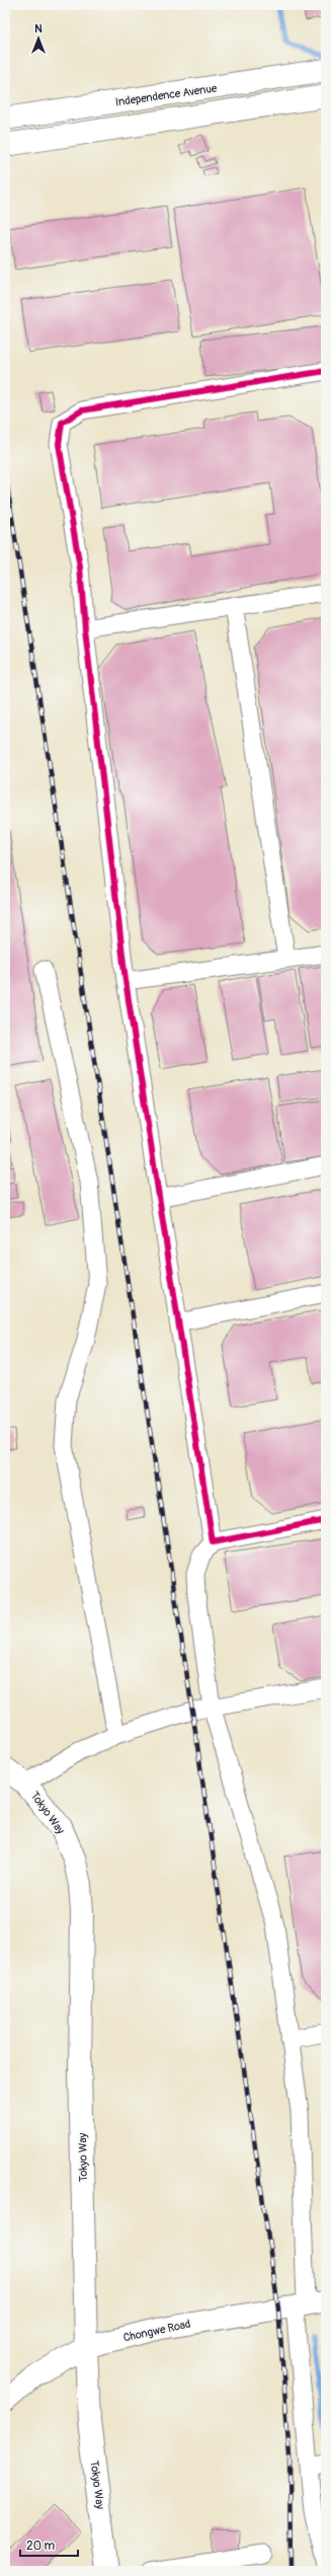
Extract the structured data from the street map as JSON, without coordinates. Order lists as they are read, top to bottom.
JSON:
{
  "streets": {
    "main road": ["Independence Avenue", "Tokyo Way"],
    "street": ["Chongwe Road"]
  },
  "crossings": [
    ["Tokyo Way", "Chongwe Road"]
  ],
  "scale_bar": "20 m",
  "north": "top"
}
